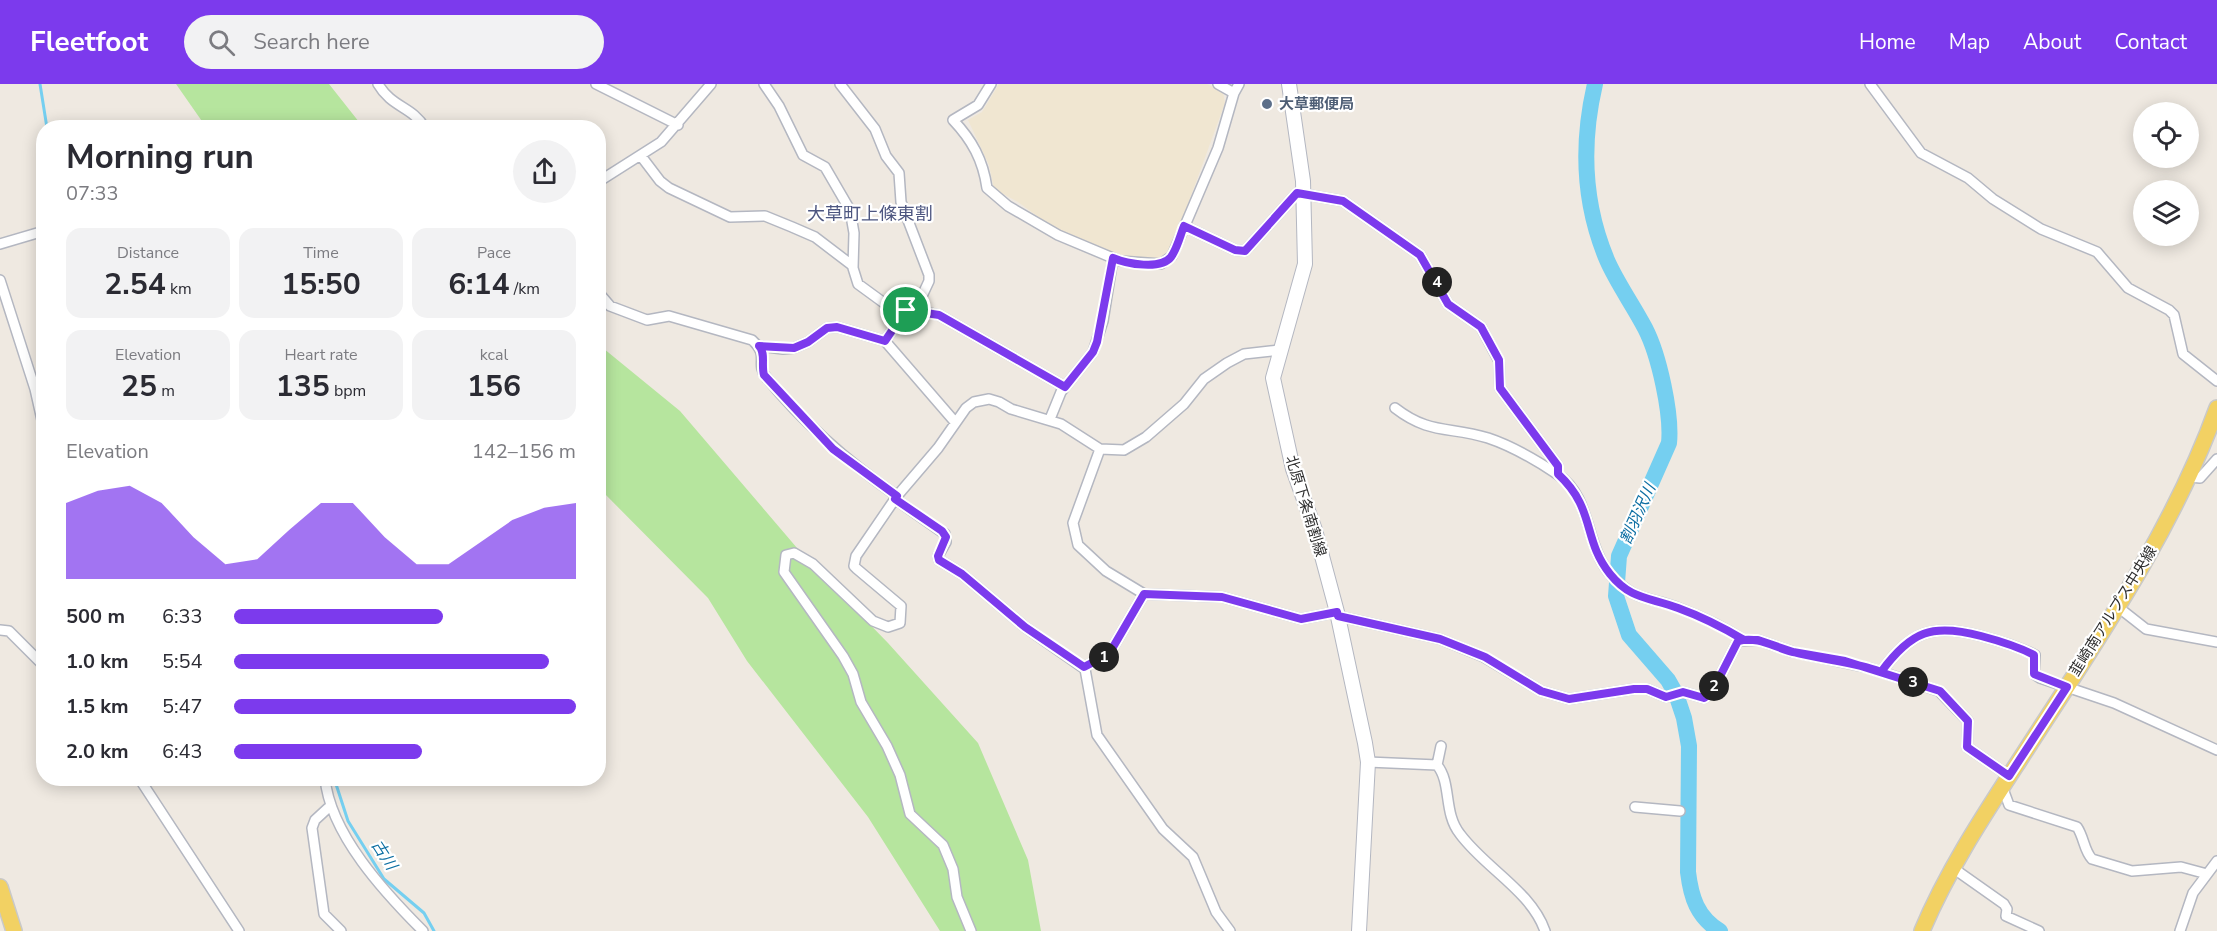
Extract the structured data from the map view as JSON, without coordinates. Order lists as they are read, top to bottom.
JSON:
{
  "streets": {
    "main road": ["北原下条南割線", "韮崎南アルプス中央線"]
  },
  "districts": ["大草町上條東割"],
  "water": ["割羽沢川", "古川"],
  "places": ["大草郵便局"],
  "page": {
    "header": "Fleetfoot",
    "search": "Search here",
    "nav": [
      "Home",
      "Map",
      "About",
      "Contact"
    ],
    "heading": ["Morning run", "07:33"],
    "stats": [
      ["Distance", "2.54 km"],
      ["Time", "15:50"],
      ["Pace", "6:14 /km"],
      ["Elevation", "25 m"],
      ["Heart rate", "135 bpm"],
      ["kcal", "156"]
    ],
    "pins": [
      "4",
      "1",
      "3",
      "2"
    ],
    "chart": ["Elevation", "142–156 m"],
    "list": [
      {
        "name": "500 m",
        "note": "6:33"
      },
      {
        "name": "1.0 km",
        "note": "5:54"
      },
      {
        "name": "1.5 km",
        "note": "5:47"
      },
      {
        "name": "2.0 km",
        "note": "6:43"
      }
    ]
  }
}
